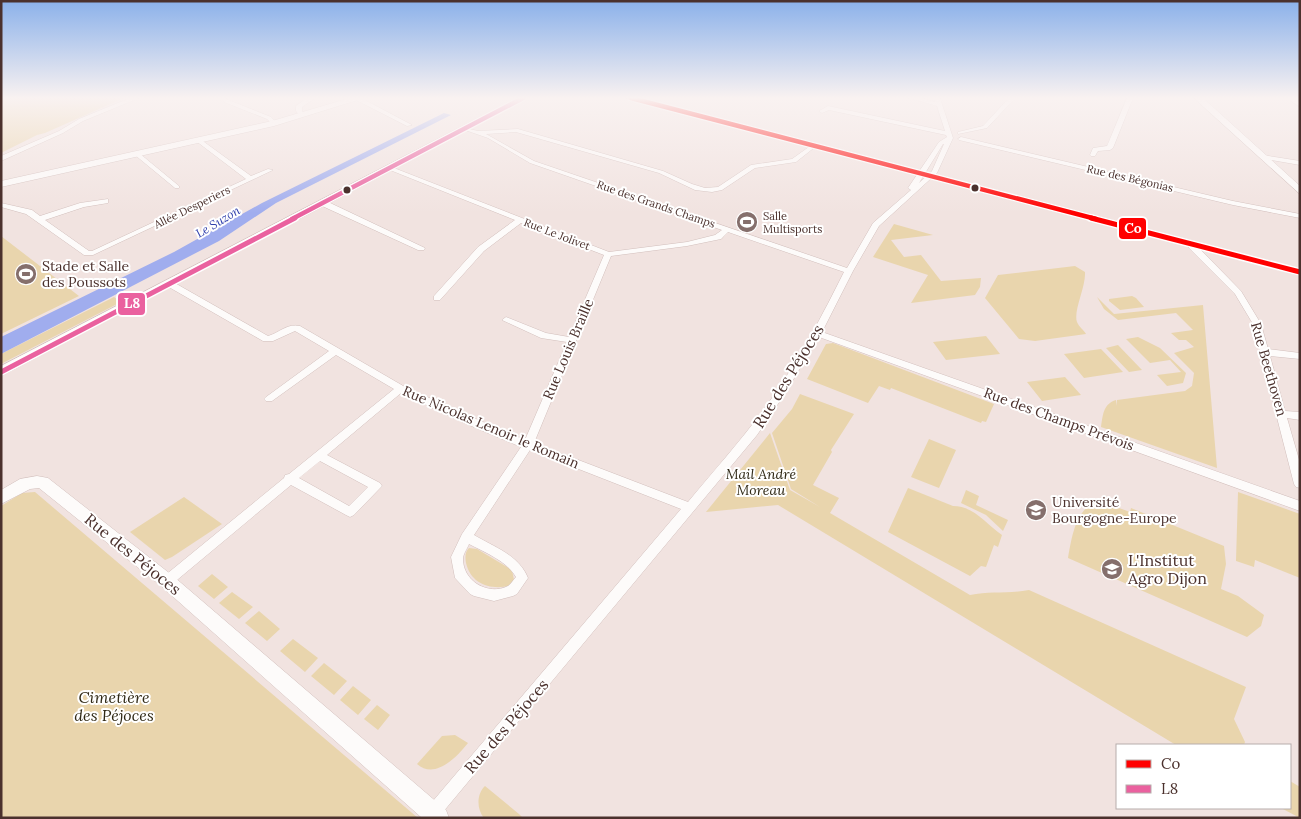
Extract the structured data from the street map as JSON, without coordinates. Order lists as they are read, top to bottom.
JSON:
{
  "streets": {
    "main road": ["Rue des Péjoces"],
    "street": [
      "Rue des Bégonias",
      "Rue des Grands Champs",
      "Allée Desperiers",
      "Rue Le Jolivet",
      "Rue Louis Braille",
      "Rue Beethoven",
      "Rue des Champs Prévois",
      "Rue Nicolas Lenoir le Romain"
    ]
  },
  "crossings": [
    ["Rue des Grands Champs", "Rue Le Jolivet"],
    ["Rue des Grands Champs", "Rue des Péjoces"],
    ["Rue Le Jolivet", "Rue Louis Braille"],
    ["Rue Louis Braille", "Rue Nicolas Lenoir le Romain"],
    ["Rue des Péjoces", "Rue des Champs Prévois"],
    ["Rue des Péjoces", "Rue Nicolas Lenoir le Romain"]
  ],
  "water": ["Le Suzon"],
  "parks": ["Mail André Moreau", "Cimetière des Péjoces"],
  "places": {
    "sports": ["Salle Multisports", "Stade et Salle des Poussots"],
    "school or university": ["Université Bourgogne-Europe", "L'Institut Agro Dijon"]
  },
  "lines": ["transit line Co", "transit line L8"],
  "legend": ["Co", "L8"]
}
